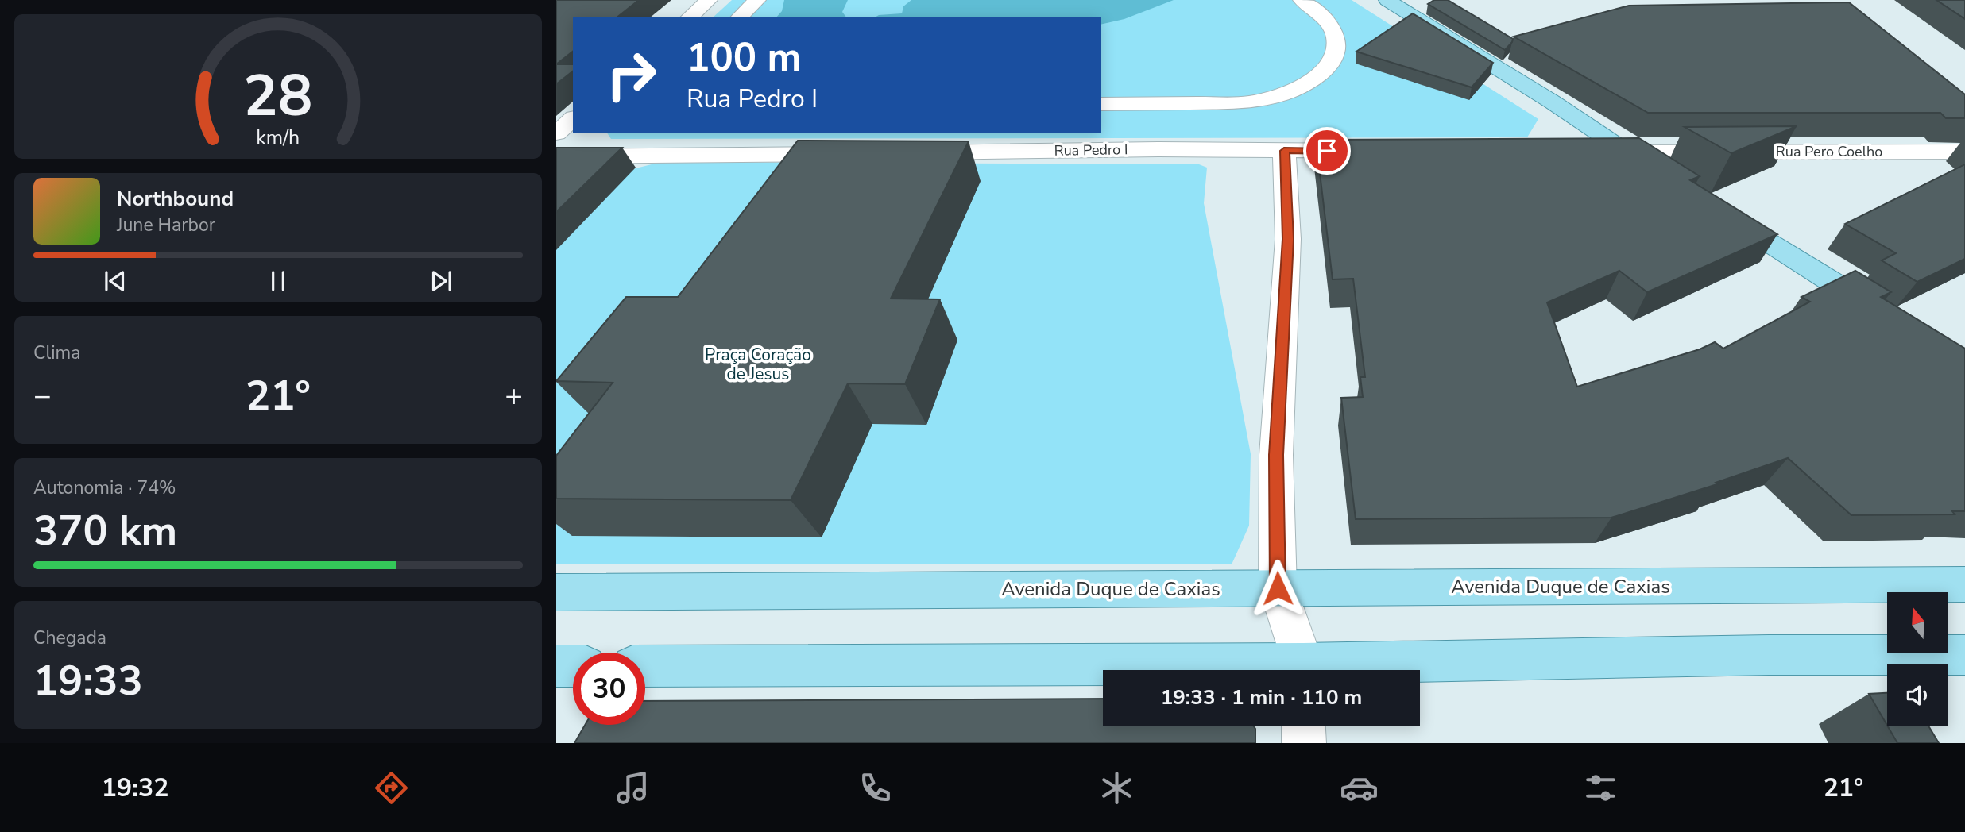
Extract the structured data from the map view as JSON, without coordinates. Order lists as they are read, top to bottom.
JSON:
{
  "streets": {
    "main road": ["Avenida Duque de Caxias"],
    "street": ["Rua Pedro I", "Rua Pero Coelho"]
  },
  "parks": ["Praça Coração de Jesus"],
  "north": "top",
  "page": {
    "turn": ["100 m", "Rua Pedro I"],
    "song": ["Northbound", "June Harbor"],
    "tile": [
      "Clima",
      ["Autonomia · 74%", "370 km"],
      ["Chegada", "19:33"]
    ],
    "heat": ["−", "21°", "+"],
    "limit": "30",
    "trip": "19:33 · 1 min · 110 m",
    "tabs": ["19:32", "21°"],
    "gauge": ["28", "km/h"]
  }
}
